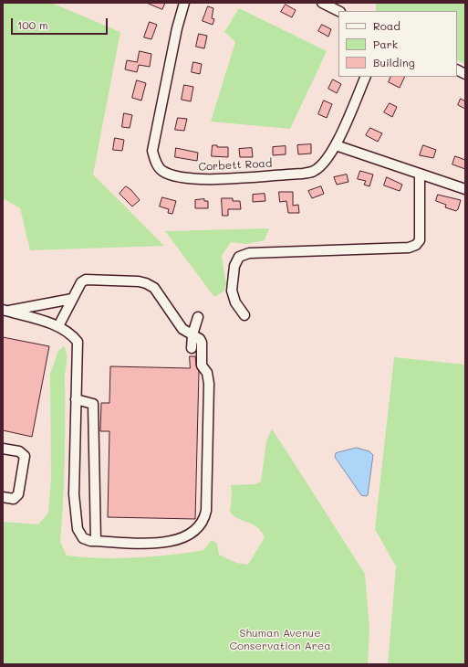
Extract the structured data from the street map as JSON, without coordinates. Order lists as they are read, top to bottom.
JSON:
{
  "streets": {
    "street": ["Corbett Road"]
  },
  "parks": ["Shuman Avenue Conservation Area"],
  "legend": ["Road", "Park", "Building"],
  "scale_bar": "100 m"
}
